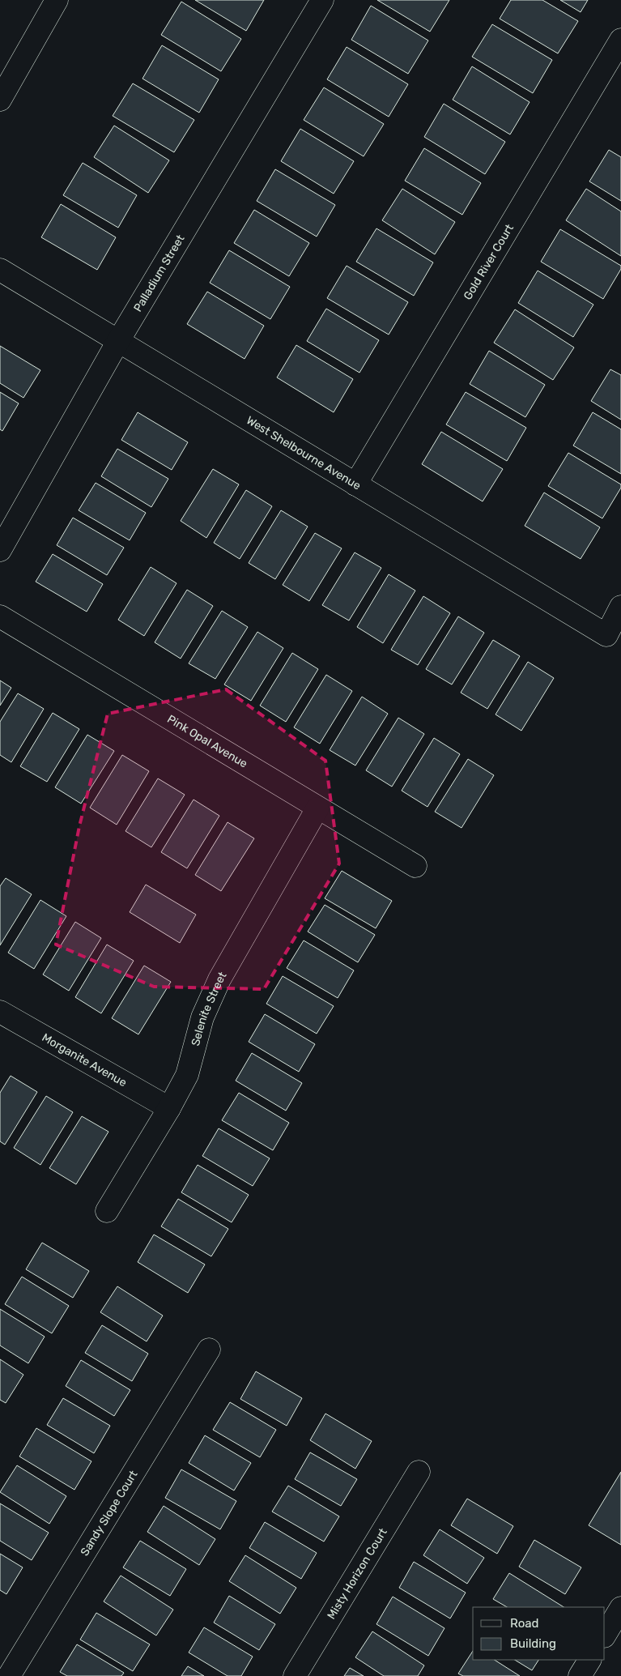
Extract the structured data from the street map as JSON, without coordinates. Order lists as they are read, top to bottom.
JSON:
{
  "streets": {
    "street": [
      "Gold River Court",
      "Palladium Street",
      "West Shelbourne Avenue",
      "Pink Opal Avenue",
      "Selenite Street",
      "Morganite Avenue",
      "Sandy Slope Court",
      "Misty Horizon Court"
    ]
  },
  "crossings": [
    ["Gold River Court", "West Shelbourne Avenue"],
    ["Palladium Street", "West Shelbourne Avenue"],
    ["Pink Opal Avenue", "Selenite Street"],
    ["Selenite Street", "Morganite Avenue"]
  ],
  "legend": ["Road", "Building"]
}
